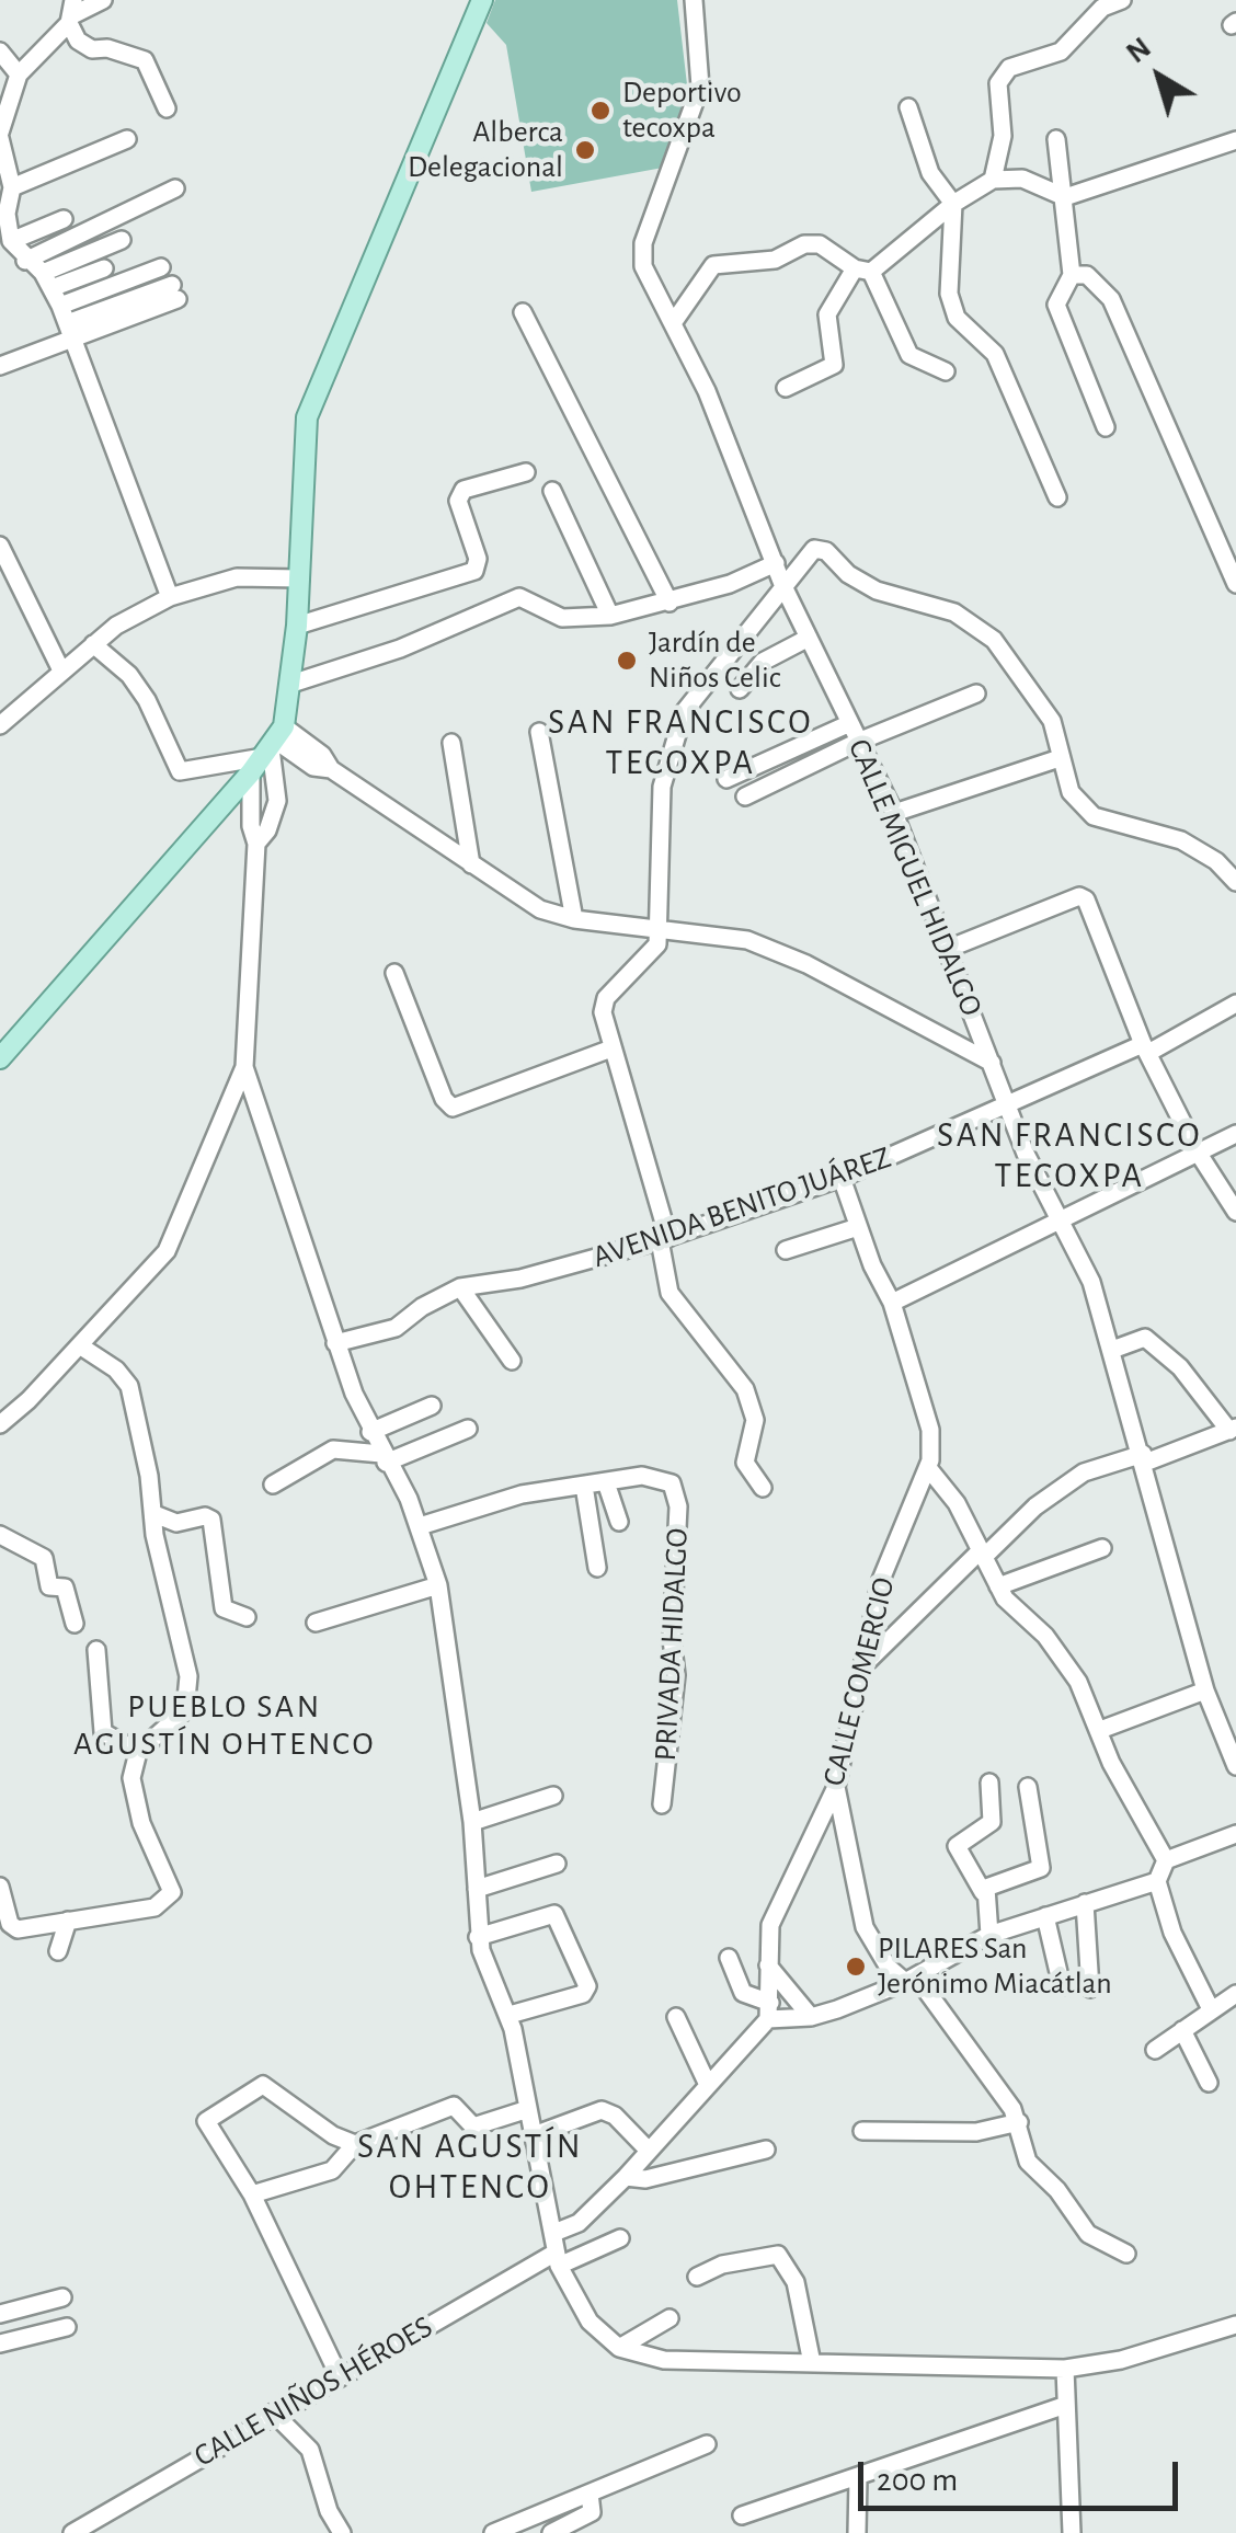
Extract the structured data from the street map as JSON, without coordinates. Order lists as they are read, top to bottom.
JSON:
{
  "streets": {
    "street": [
      "CALLE MIGUEL HIDALGO",
      "AVENIDA BENITO JUÁREZ",
      "PRIVADA HIDALGO",
      "CALLE COMERCIO",
      "CALLE NIÑOS HÉROES"
    ]
  },
  "crossings": [
    ["CALLE MIGUEL HIDALGO", "AVENIDA BENITO JUÁREZ"]
  ],
  "districts": [
    "SAN FRANCISCO TECOXPA",
    "SAN FRANCISCO TECOXPA",
    "PUEBLO SAN AGUSTÍN OHTENCO",
    "SAN AGUSTÍN OHTENCO"
  ],
  "places": [
    "Deportivo tecoxpa",
    "Alberca Delegacional",
    "Jardín de Niños Celic",
    "PILARES San Jerónimo Miacátlan"
  ],
  "scale_bar": "200 m",
  "north": "top left"
}
